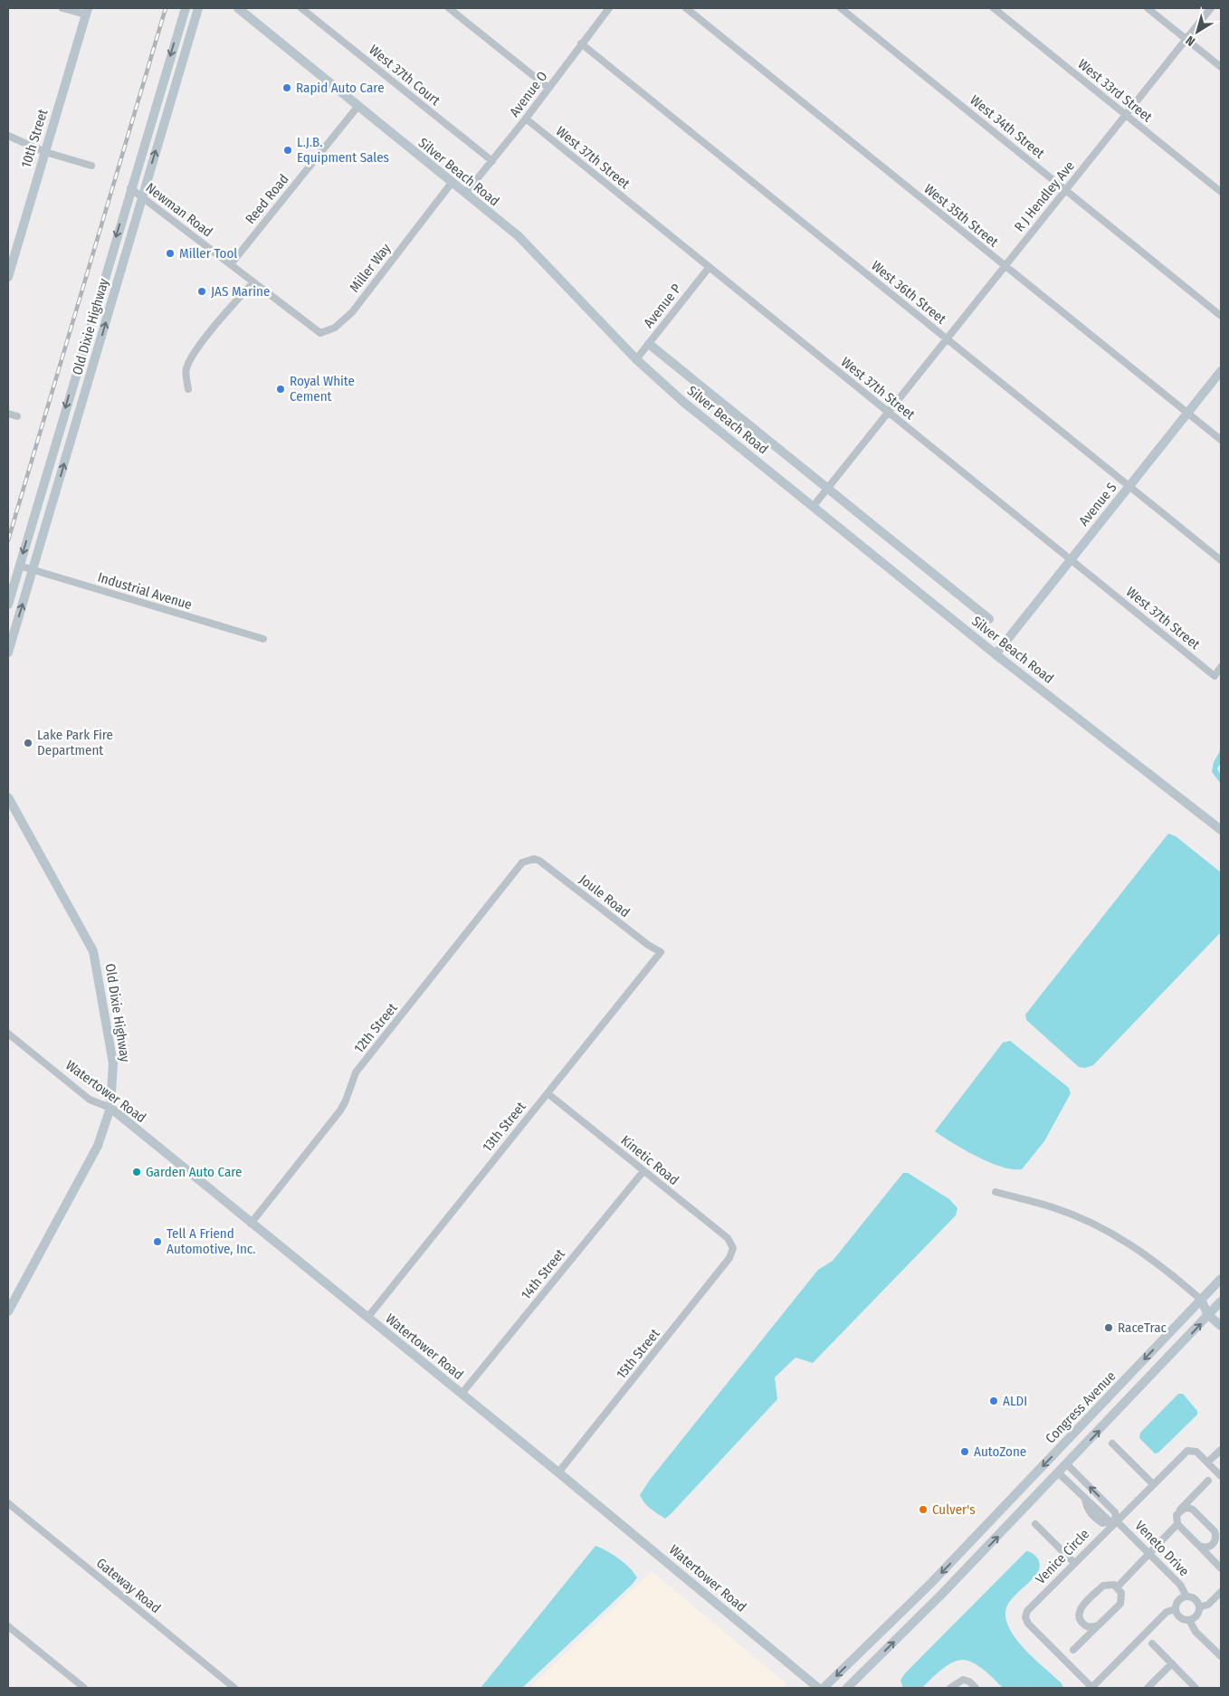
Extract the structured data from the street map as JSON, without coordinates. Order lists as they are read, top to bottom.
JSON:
{
  "streets": {
    "street": [
      "West 37th Court",
      "West 33rd Street",
      "Avenue O",
      "West 34th Street",
      "10th Street",
      "West 37th Street",
      "Silver Beach Road",
      "R J Hendley Ave",
      "Reed Road",
      "Newman Road",
      "West 35th Street",
      "Miller Way",
      "West 36th Street",
      "Avenue P",
      "Old Dixie Highway",
      "Avenue S",
      "Industrial Avenue",
      "Joule Road",
      "12th Street",
      "Watertower Road",
      "13th Street",
      "Kinetic Road",
      "14th Street",
      "15th Street",
      "Congress Avenue",
      "Veneto Drive",
      "Venice Circle",
      "Gateway Road"
    ]
  },
  "crossings": [
    ["West 37th Court", "Avenue O"],
    ["West 33rd Street", "R J Hendley Ave"],
    ["Avenue O", "West 37th Street"],
    ["Avenue O", "Silver Beach Road"],
    ["Avenue O", "West 36th Street"],
    ["West 34th Street", "R J Hendley Ave"],
    ["West 37th Street", "R J Hendley Ave"],
    ["West 37th Street", "Avenue P"],
    ["West 37th Street", "Avenue S"],
    ["Silver Beach Road", "R J Hendley Ave"],
    ["Silver Beach Road", "Reed Road"],
    ["Silver Beach Road", "Miller Way"],
    ["Silver Beach Road", "Avenue P"],
    ["Silver Beach Road", "Avenue S"],
    ["R J Hendley Ave", "West 35th Street"],
    ["R J Hendley Ave", "West 36th Street"],
    ["Reed Road", "Newman Road"],
    ["Newman Road", "Miller Way"],
    ["Newman Road", "Old Dixie Highway"],
    ["West 35th Street", "Avenue S"],
    ["West 36th Street", "Avenue S"],
    ["Old Dixie Highway", "Industrial Avenue"],
    ["Old Dixie Highway", "Watertower Road"],
    ["Joule Road", "12th Street"],
    ["Joule Road", "13th Street"],
    ["12th Street", "Watertower Road"],
    ["Watertower Road", "13th Street"],
    ["Watertower Road", "14th Street"],
    ["Watertower Road", "15th Street"],
    ["13th Street", "Kinetic Road"],
    ["Kinetic Road", "14th Street"],
    ["Kinetic Road", "15th Street"],
    ["Veneto Drive", "Venice Circle"]
  ],
  "places": [
    "Rapid Auto Care",
    "L.J.B. Equipment Sales",
    "Miller Tool",
    "JAS Marine",
    "Royal White Cement",
    "Lake Park Fire Department",
    "Garden Auto Care",
    "Tell A Friend Automotive, Inc.",
    "RaceTrac",
    "ALDI",
    "AutoZone",
    "Culver's"
  ],
  "north": "bottom left"
}
